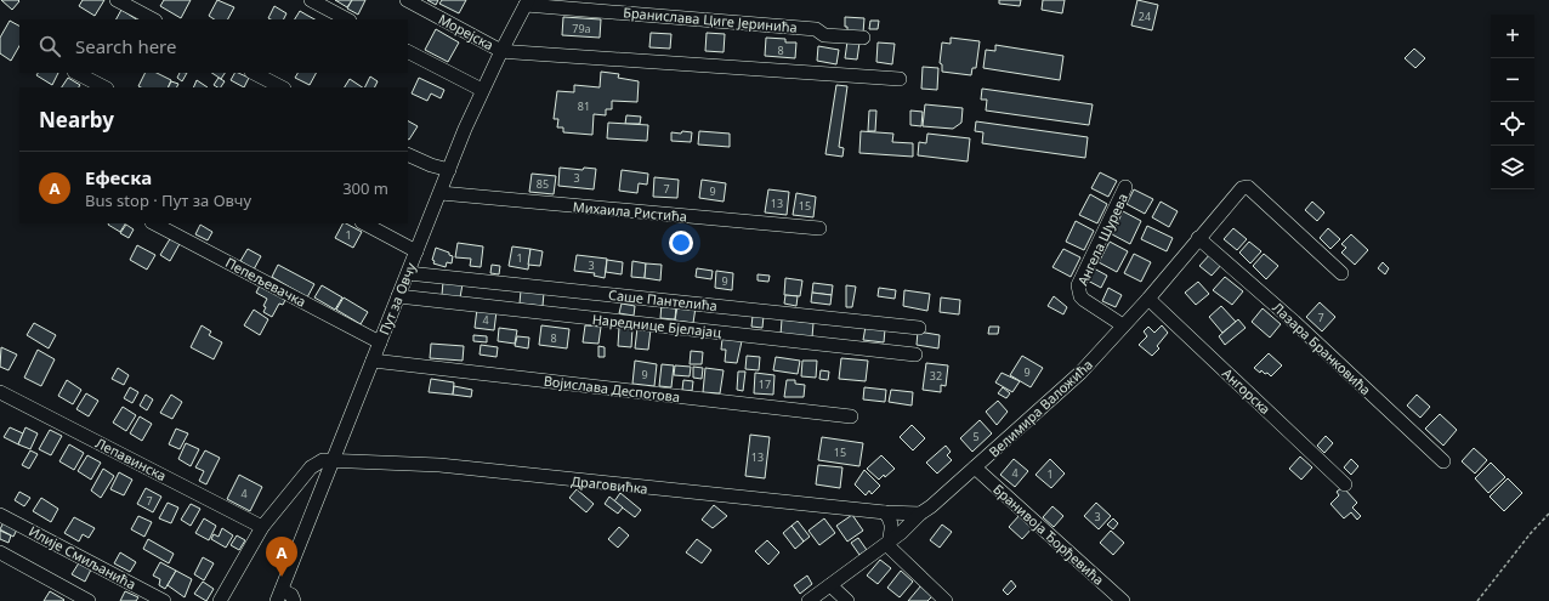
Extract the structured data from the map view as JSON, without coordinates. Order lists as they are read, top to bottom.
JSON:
{
  "streets": {
    "street": [
      "Бранислава Циге Јеринића",
      "Морејска",
      "Михаила Ристића",
      "Ангела Шурева",
      "Пепељевачка",
      "Пут за Овчу",
      "Саше Пантелића",
      "Нареднице Бјелајац",
      "Лазара Бранковића",
      "Војислава Деспотова",
      "Ангорска",
      "Велимира Валожића",
      "Лепавинска",
      "Драговићка",
      "Бранивоја Ђорђевића",
      "Илије Смиљанића"
    ]
  },
  "crossings": [
    ["Бранислава Циге Јеринића", "Пут за Овчу"],
    ["Морејска", "Пут за Овчу"],
    ["Михаила Ристића", "Пут за Овчу"],
    ["Ангела Шурева", "Велимира Валожића"],
    ["Пепељевачка", "Пут за Овчу"],
    ["Пут за Овчу", "Саше Пантелића"],
    ["Пут за Овчу", "Нареднице Бјелајац"],
    ["Пут за Овчу", "Војислава Деспотова"],
    ["Пут за Овчу", "Драговићка"],
    ["Лазара Бранковића", "Велимира Валожића"],
    ["Ангорска", "Велимира Валожића"],
    ["Велимира Валожића", "Драговићка"],
    ["Велимира Валожића", "Бранивоја Ђорђевића"]
  ],
  "house_numbers": [
    "24",
    "79a",
    "8",
    "81",
    "3",
    "85",
    "7",
    "9",
    "13",
    "15",
    "1",
    "1",
    "3",
    "9",
    "7",
    "4",
    "8",
    "9",
    "9",
    "32",
    "17",
    "5",
    "15",
    "13",
    "4",
    "1",
    "4",
    "7",
    "3"
  ],
  "page": {
    "map_buttons": ["+", "−"],
    "search": "Search here",
    "heading": "Nearby",
    "list": [
      {
        "mark": "A",
        "name": "Ефеска",
        "note": "Bus stop · Пут за Овчу",
        "value": "300 m"
      }
    ],
    "pins": "A"
  }
}
